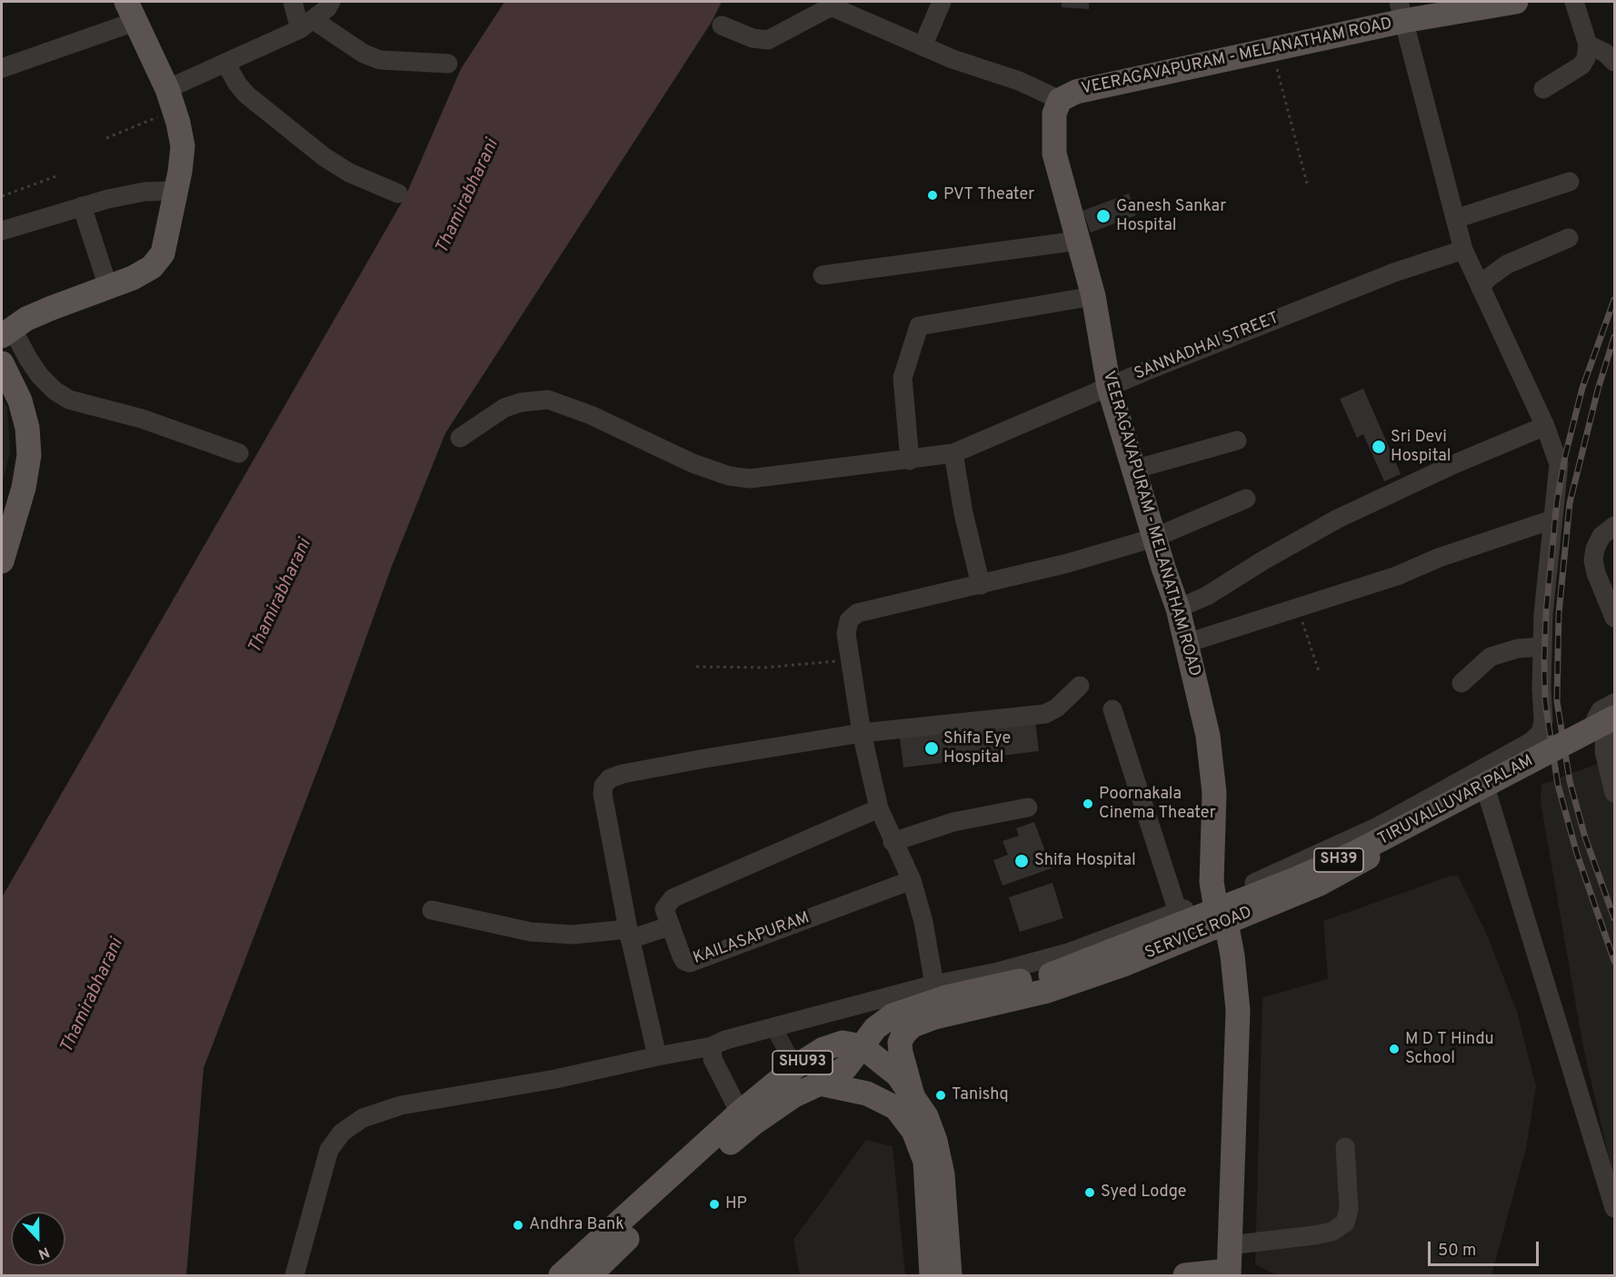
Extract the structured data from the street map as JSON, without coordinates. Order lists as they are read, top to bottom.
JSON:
{
  "streets": {
    "main road": [
      "VEERAGAVAPURAM - MELANATHAM ROAD",
      "TIRUVALLUVAR PALAM",
      "SH39",
      "SERVICE ROAD",
      "SHU93"
    ],
    "street": ["SANNADHAI STREET", "KAILASAPURAM"]
  },
  "crossings": [
    ["VEERAGAVAPURAM - MELANATHAM ROAD", "SANNADHAI STREET"],
    ["TIRUVALLUVAR PALAM", "SHU93"]
  ],
  "water": ["Thamirabharani"],
  "places": [
    "PVT Theater",
    "Ganesh Sankar Hospital",
    "Sri Devi Hospital",
    "Shifa Eye Hospital",
    "Poornakala Cinema Theater",
    "Shifa Hospital",
    "M D T Hindu School",
    "Tanishq",
    "Syed Lodge",
    "HP",
    "Andhra Bank"
  ],
  "scale_bar": "50 m",
  "north": "bottom"
}
